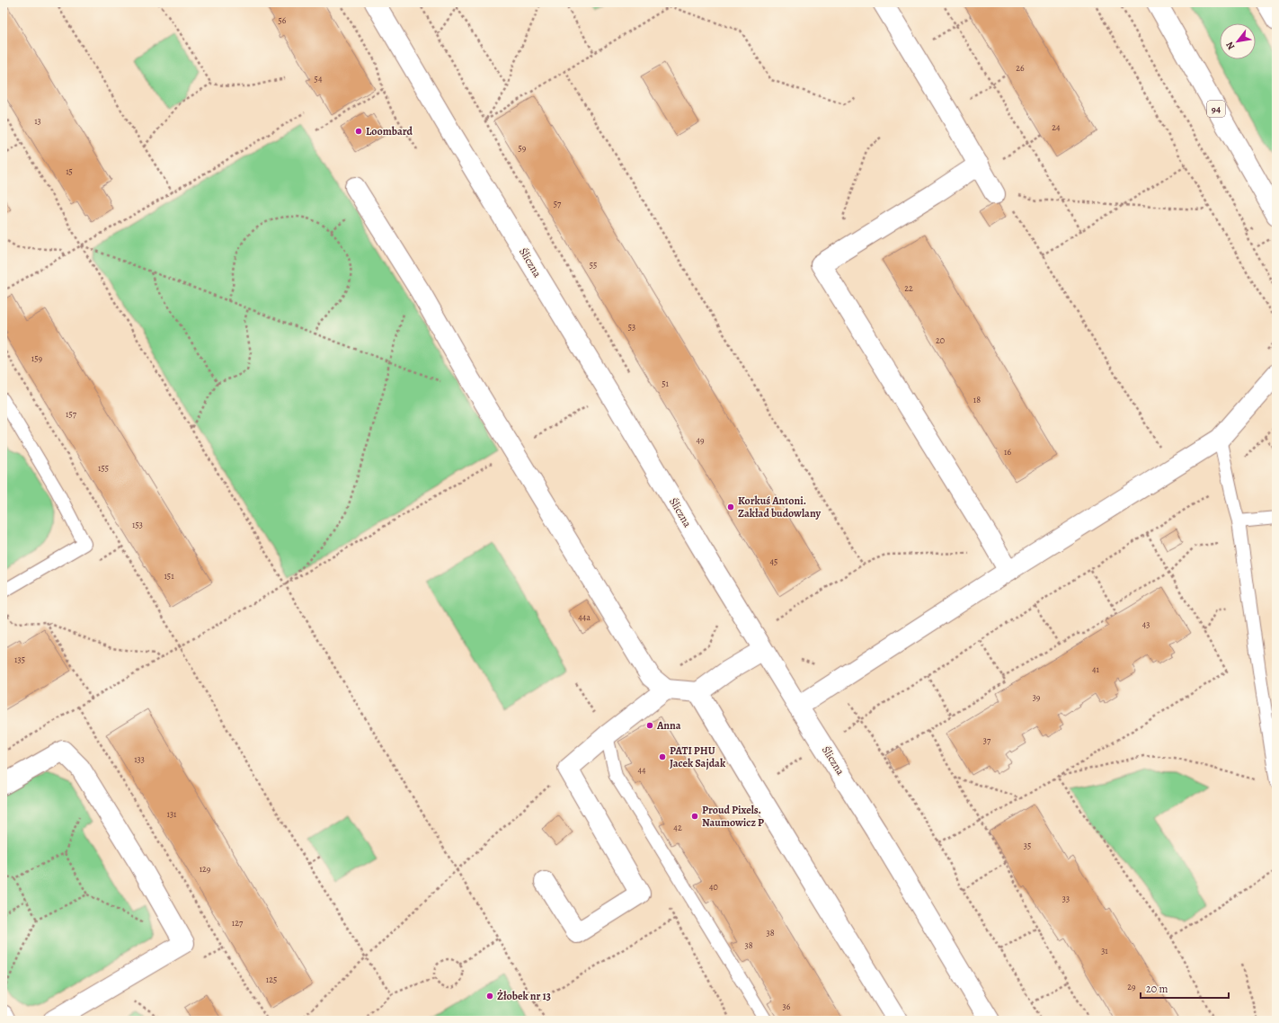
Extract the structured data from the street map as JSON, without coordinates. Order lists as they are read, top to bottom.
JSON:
{
  "streets": {
    "street": ["94", "Śliczna"]
  },
  "places": [
    "Loombard",
    "Korkuś Antoni. Zakład budowlany",
    "Anna",
    "PATI PHU Jacek Sajdak",
    "Proud Pixels. Naumowicz P",
    "Żłobek nr 13"
  ],
  "house_numbers": [
    "56",
    "26",
    "54",
    "13",
    "24",
    "59",
    "15",
    "57",
    "55",
    "22",
    "53",
    "20",
    "159",
    "51",
    "18",
    "157",
    "49",
    "16",
    "155",
    "153",
    "45",
    "151",
    "44a",
    "43",
    "135",
    "41",
    "39",
    "37",
    "133",
    "44",
    "131",
    "42",
    "35",
    "129",
    "40",
    "33",
    "127",
    "38",
    "38",
    "31",
    "125",
    "29",
    "36"
  ],
  "scale_bar": "20 m",
  "north": "bottom left"
}
